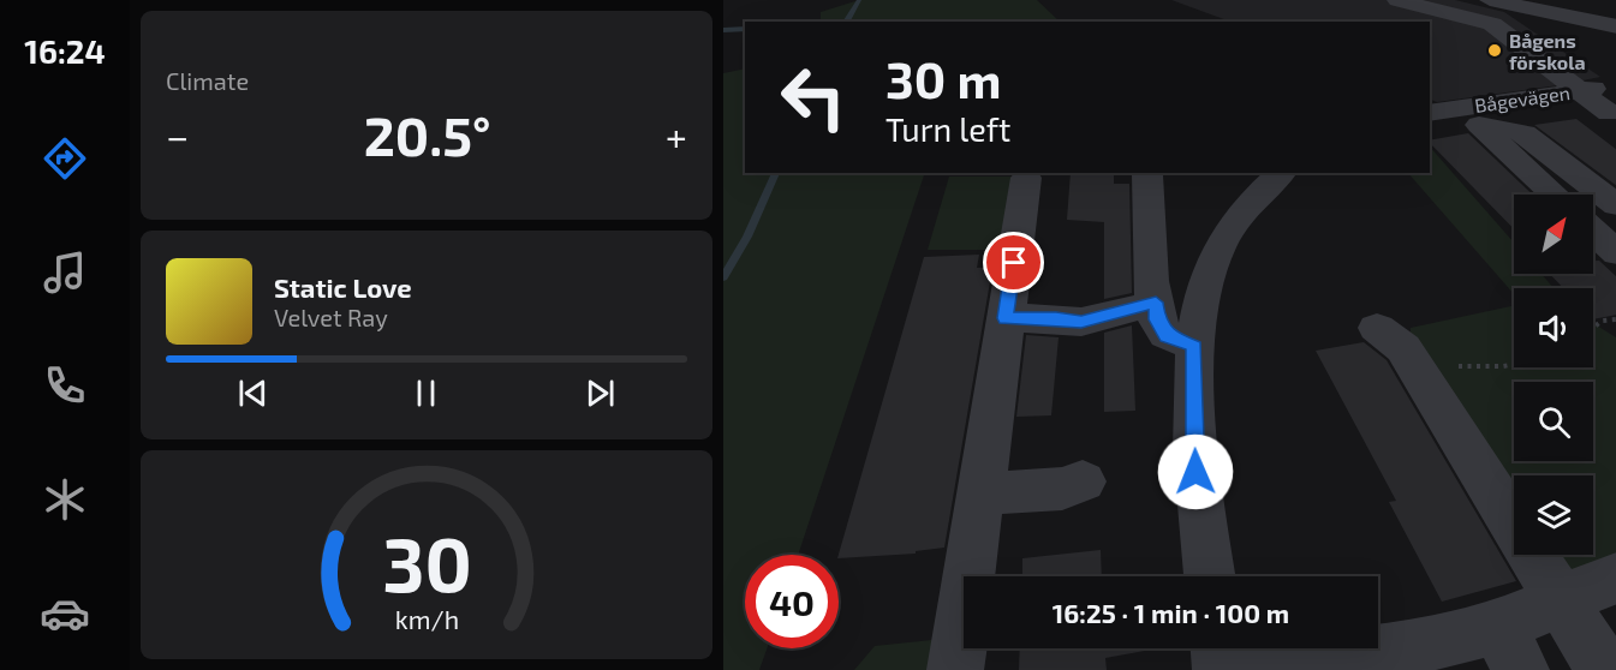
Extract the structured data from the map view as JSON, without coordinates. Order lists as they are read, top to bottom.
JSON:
{
  "streets": {
    "street": ["Bågevägen"]
  },
  "places": ["Bågens förskola"],
  "north": "top right",
  "page": {
    "tabs": "16:24",
    "tile": "Climate",
    "turn": ["30 m", "Turn left"],
    "heat": ["−", "20.5°", "+"],
    "song": ["Static Love", "Velvet Ray"],
    "limit": "40",
    "trip": "16:25 · 1 min · 100 m",
    "gauge": ["30", "km/h"]
  }
}
